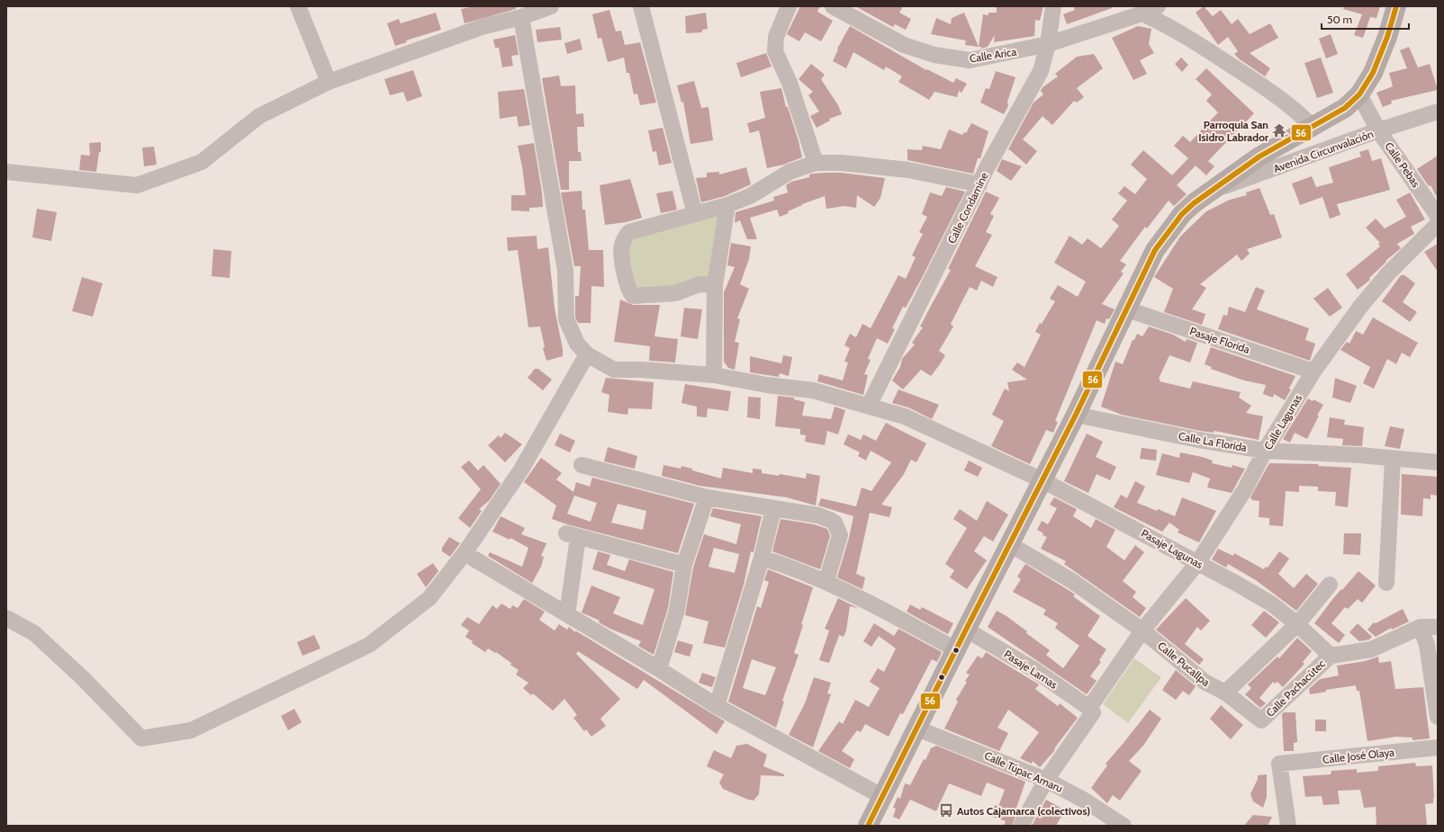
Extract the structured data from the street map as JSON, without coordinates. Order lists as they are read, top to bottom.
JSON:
{
  "streets": {
    "street": [
      "Calle Arica",
      "Avenida Circunvalación",
      "Calle Pebas",
      "Calle Condamine",
      "Pasaje Florida",
      "Calle Lagunas",
      "Calle La Florida",
      "Pasaje Lagunas",
      "Calle Pucallpa",
      "Pasaje Lamas",
      "Calle Pachacútec",
      "Calle José Olaya",
      "Calle Túpac Amaru"
    ]
  },
  "crossings": [
    ["Calle Arica", "Calle Condamine"],
    ["Avenida Circunvalación", "Calle Pebas"],
    ["Calle Condamine", "Pasaje Lagunas"],
    ["Pasaje Florida", "Calle Lagunas"],
    ["Calle Lagunas", "Calle La Florida"],
    ["Calle Lagunas", "Pasaje Lagunas"],
    ["Calle Lagunas", "Calle Pucallpa"],
    ["Calle Lagunas", "Pasaje Lamas"],
    ["Pasaje Lagunas", "Calle Pachacútec"],
    ["Calle Pucallpa", "Calle Pachacútec"]
  ],
  "places": {
    "temple": ["Parroquia San Isidro Labrador"],
    "bus stop": ["Autos Cajamarca (colectivos)"]
  },
  "lines": ["transit line 56"],
  "scale_bar": "50 m"
}
